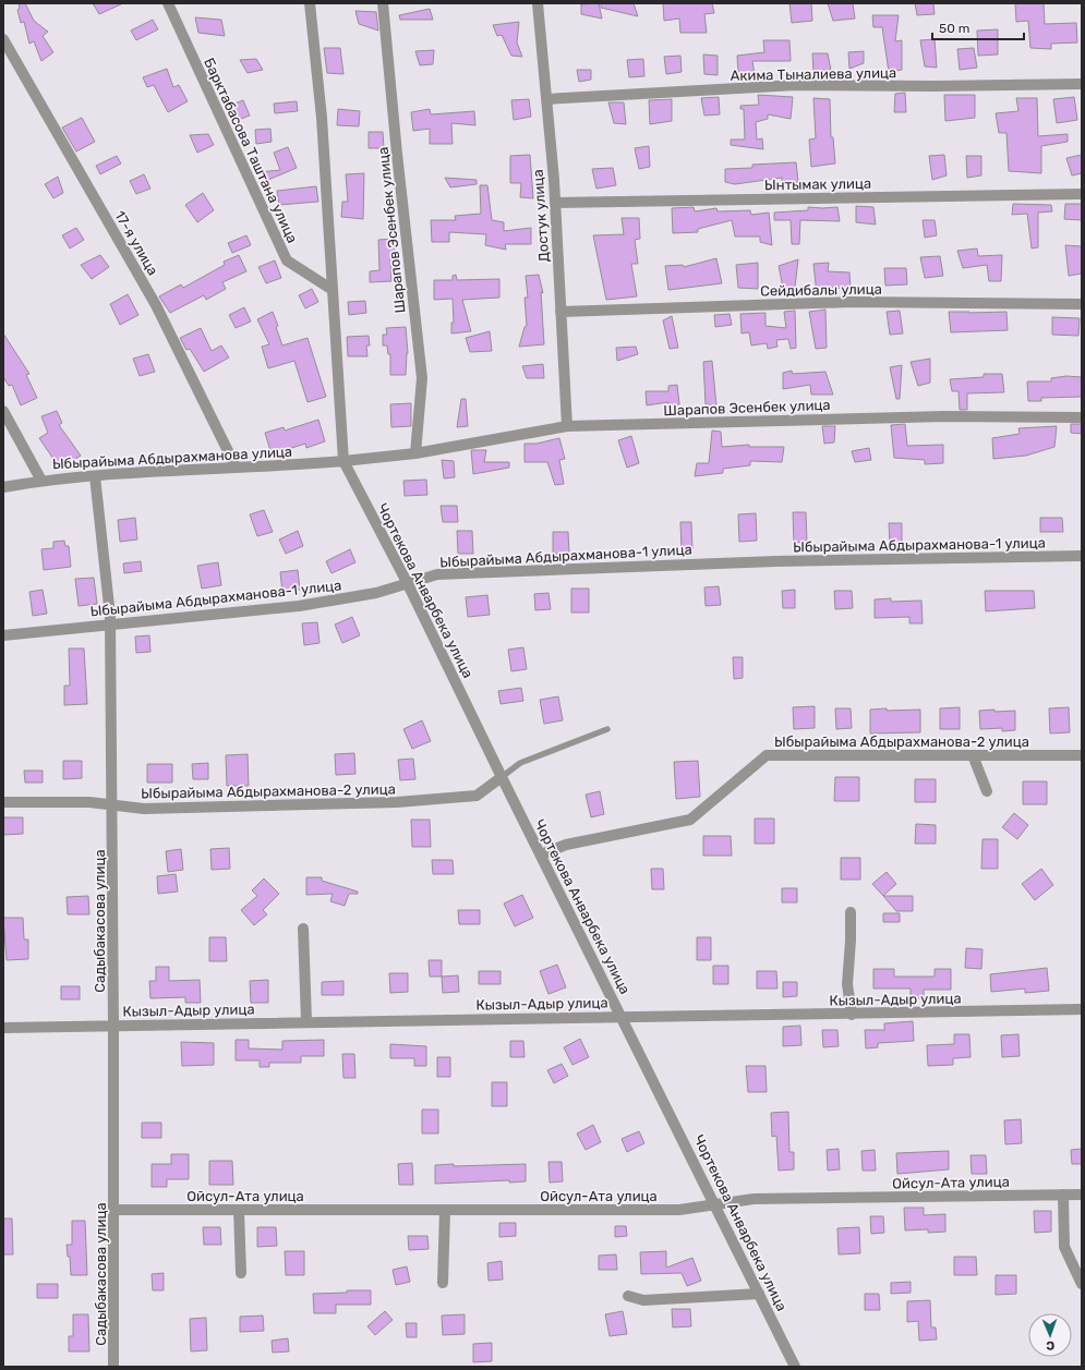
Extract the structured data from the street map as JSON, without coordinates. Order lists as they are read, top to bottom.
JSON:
{
  "streets": {
    "street": [
      "Акима Тыналиева улица",
      "Барктабасова Таштана улица",
      "Ынтымак улица",
      "Достук улица",
      "Шарапов Эсенбек улица",
      "17-я улица",
      "Сейдибалы улица",
      "Ыбырайыма Абдырахманова улица",
      "Ыбырайыма Абдырахманова-1 улица",
      "Чортекова Анварбека улица",
      "Ыбырайыма Абдырахманова-2 улица",
      "Садыбакасова улица",
      "Кызыл-Адыр улица",
      "Ойсул-Ата улица"
    ]
  },
  "crossings": [
    ["Акима Тыналиева улица", "Достук улица"],
    ["Ынтымак улица", "Достук улица"],
    ["Достук улица", "Шарапов Эсенбек улица"],
    ["Достук улица", "Сейдибалы улица"],
    ["Шарапов Эсенбек улица", "Ыбырайыма Абдырахманова улица"],
    ["Шарапов Эсенбек улица", "Чортекова Анварбека улица"],
    ["17-я улица", "Ыбырайыма Абдырахманова улица"],
    ["Ыбырайыма Абдырахманова улица", "Чортекова Анварбека улица"],
    ["Ыбырайыма Абдырахманова улица", "Садыбакасова улица"],
    ["Ыбырайыма Абдырахманова-1 улица", "Чортекова Анварбека улица"],
    ["Ыбырайыма Абдырахманова-1 улица", "Садыбакасова улица"],
    ["Чортекова Анварбека улица", "Ыбырайыма Абдырахманова-2 улица"],
    ["Чортекова Анварбека улица", "Кызыл-Адыр улица"],
    ["Чортекова Анварбека улица", "Ойсул-Ата улица"],
    ["Ыбырайыма Абдырахманова-2 улица", "Садыбакасова улица"],
    ["Садыбакасова улица", "Кызыл-Адыр улица"],
    ["Садыбакасова улица", "Ойсул-Ата улица"]
  ],
  "scale_bar": "50 m",
  "north": "bottom"
}
